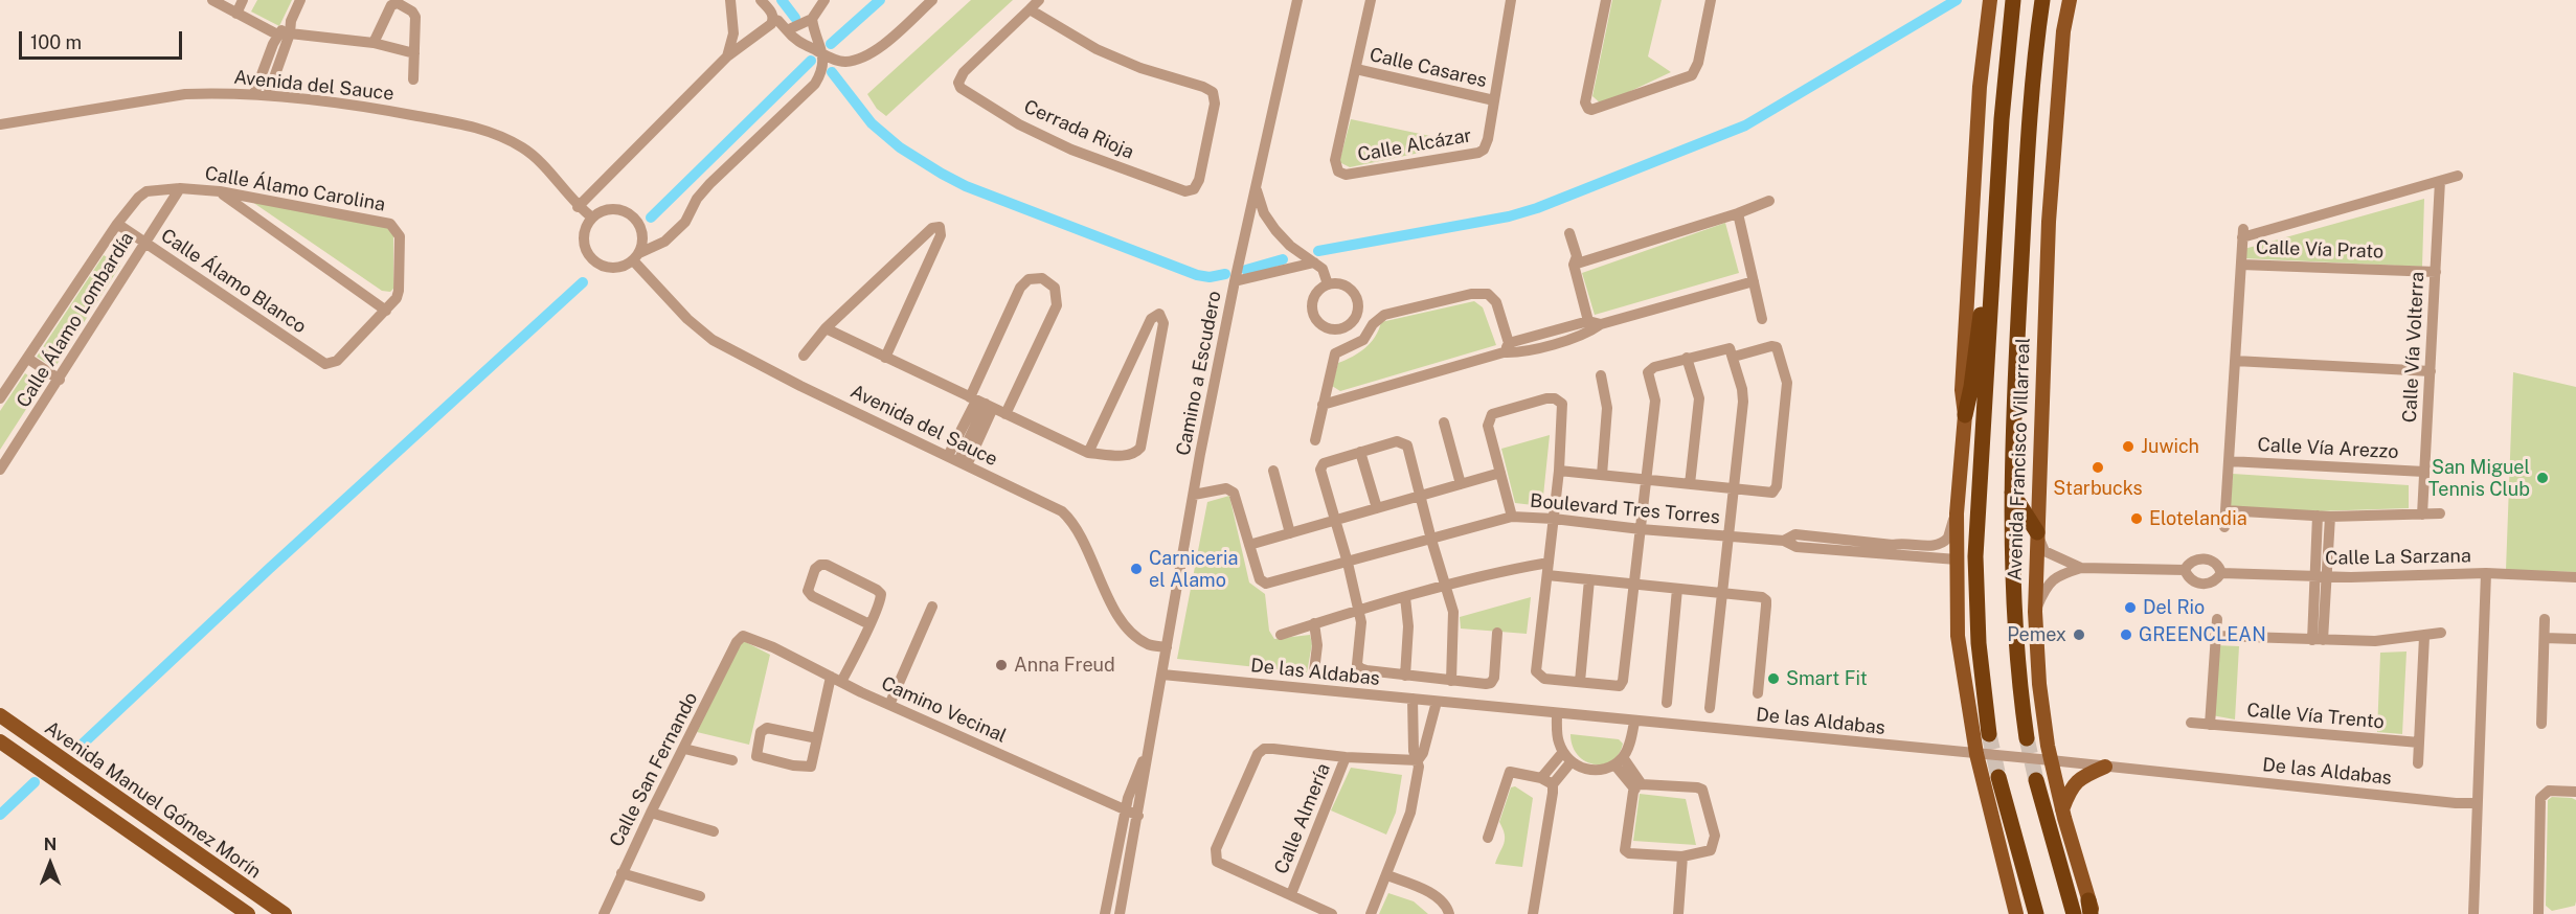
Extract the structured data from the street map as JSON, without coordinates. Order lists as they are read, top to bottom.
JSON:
{
  "streets": {
    "highway": ["Avenida Francisco Villarreal"],
    "main road": ["Avenida Manuel Gómez Morín"],
    "street": [
      "Calle Casares",
      "Avenida del Sauce",
      "Cerrada Rioja",
      "Calle Alcázar",
      "Calle Álamo Carolina",
      "Calle Vía Prato",
      "Calle Álamo Blanco",
      "Calle Álamo Lombardía",
      "Calle Vía Volterra",
      "Camino a Escudero",
      "Calle Vía Arezzo",
      "Boulevard Tres Torres",
      "Calle La Sarzana",
      "De las Aldabas",
      "Camino Vecinal",
      "Calle Vía Trento",
      "Calle San Fernando",
      "Calle Almería"
    ]
  },
  "crossings": [
    ["Calle Casares", "Calle Alcázar"],
    ["Avenida del Sauce", "Camino a Escudero"],
    ["Calle Álamo Carolina", "Calle Álamo Blanco"],
    ["Calle Álamo Carolina", "Calle Álamo Lombardía"],
    ["Calle Vía Prato", "Calle Vía Volterra"],
    ["Calle Álamo Blanco", "Calle Álamo Lombardía"],
    ["Calle Vía Volterra", "Calle Vía Arezzo"],
    ["Camino a Escudero", "De las Aldabas"],
    ["Camino a Escudero", "Camino Vecinal"],
    ["Avenida Francisco Villarreal", "Calle La Sarzana"],
    ["Avenida Francisco Villarreal", "De las Aldabas"],
    ["Camino Vecinal", "Calle San Fernando"]
  ],
  "places": [
    "Juwich",
    "Starbucks",
    "San Miguel Tennis Club",
    "Elotelandia",
    "Carniceria el Alamo",
    "Del Rio",
    "Pemex",
    "GREENCLEAN",
    "Anna Freud",
    "Smart Fit"
  ],
  "scale_bar": "100 m",
  "north": "top"
}
